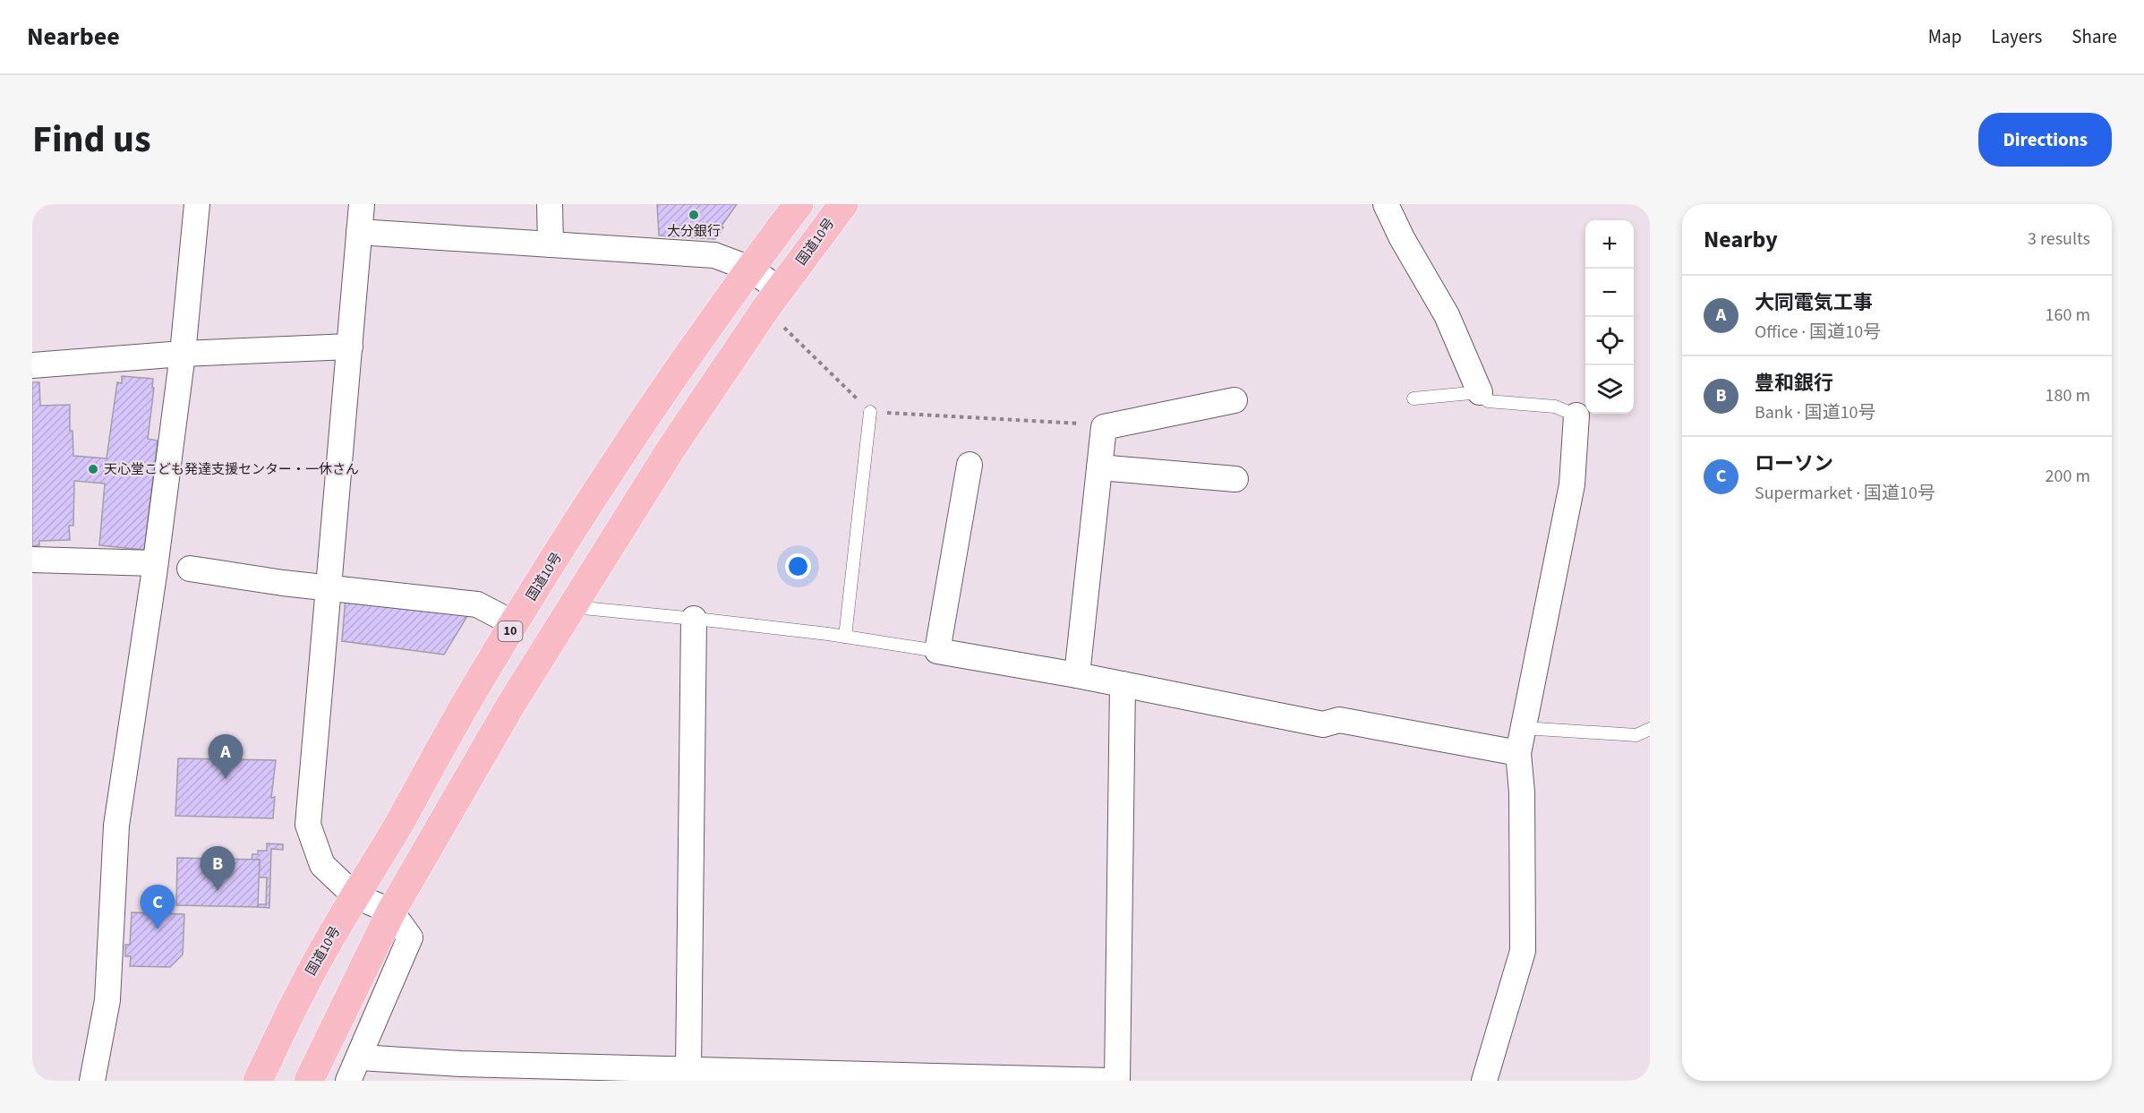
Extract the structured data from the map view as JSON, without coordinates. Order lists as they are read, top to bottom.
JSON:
{
  "streets": {
    "highway": ["国道10号", "10"]
  },
  "places": ["大分銀行", "天心堂こども発達支援センター・一休さん"],
  "page": {
    "header": "Nearbee",
    "nav": ["Map", "Layers", "Share"],
    "title": "Find us",
    "buttons": "Directions",
    "heading": ["Nearby", "3 results"],
    "map_buttons": ["+", "−"],
    "list": [
      {
        "mark": "A",
        "name": "大同電気工事",
        "note": "Office · 国道10号",
        "value": "160 m"
      },
      {
        "mark": "B",
        "name": "豊和銀行",
        "note": "Bank · 国道10号",
        "value": "180 m"
      },
      {
        "mark": "C",
        "name": "ローソン",
        "note": "Supermarket · 国道10号",
        "value": "200 m"
      }
    ],
    "pins": ["A", "B", "C"]
  }
}
